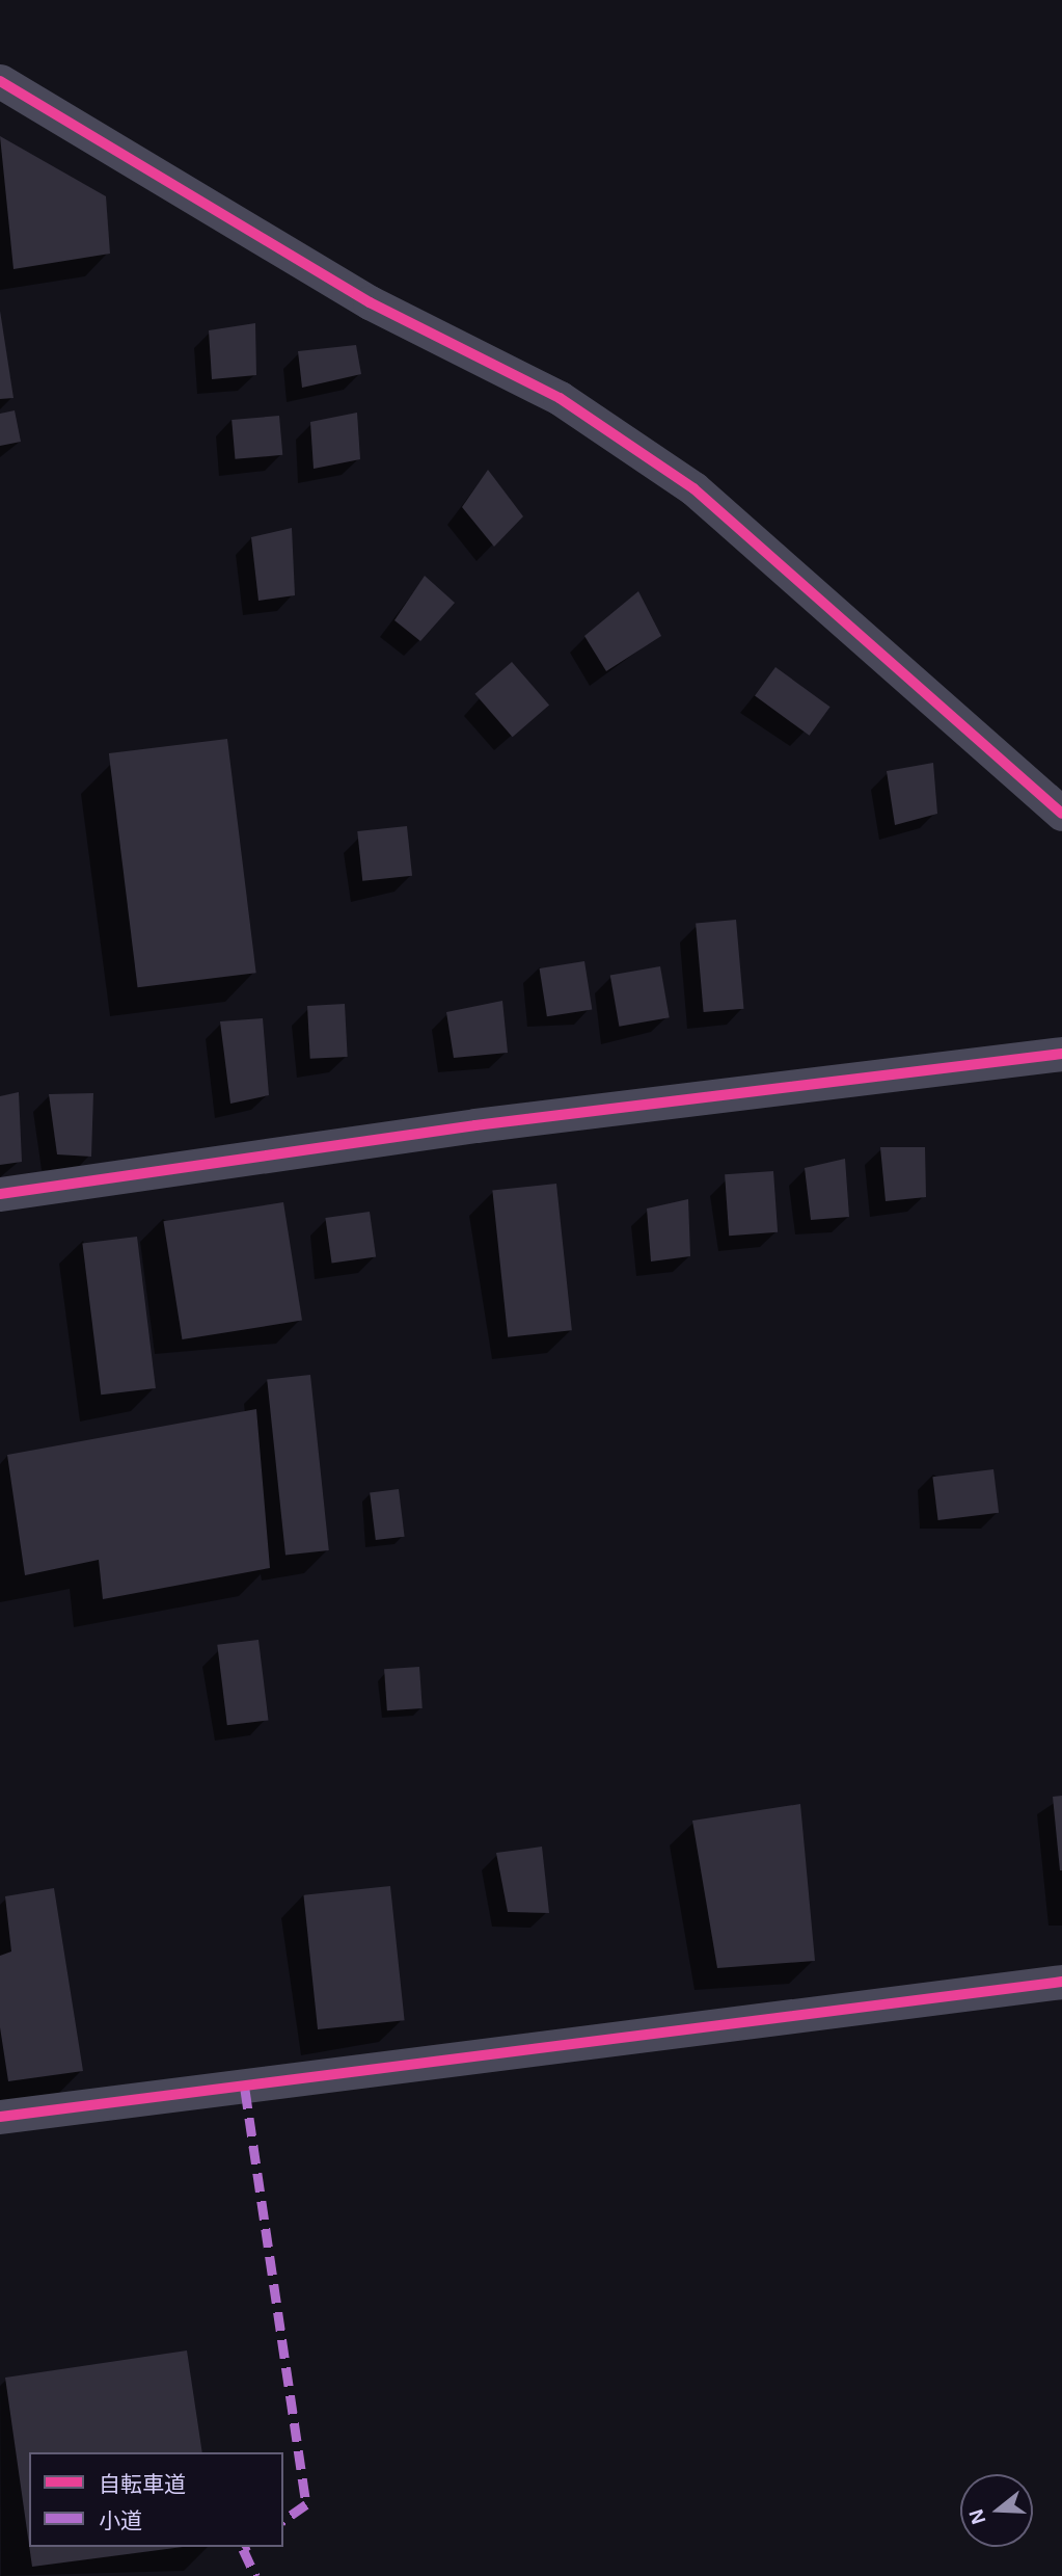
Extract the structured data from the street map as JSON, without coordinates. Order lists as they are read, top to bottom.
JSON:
{
  "legend": ["自転車道", "小道"],
  "north": "left"
}
